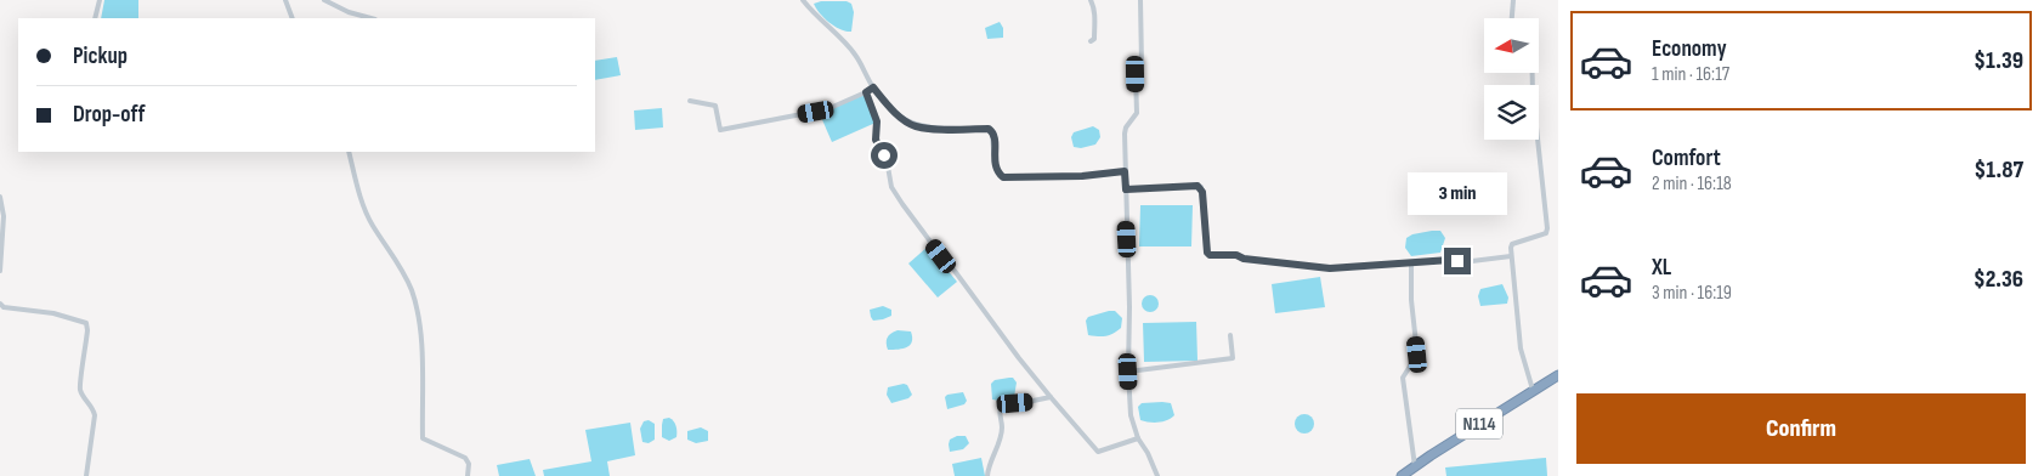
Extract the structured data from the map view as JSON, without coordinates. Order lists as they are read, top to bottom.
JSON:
{
  "streets": {
    "highway": ["N114"]
  },
  "north": "left",
  "page": {
    "list": [
      {
        "name": "Economy",
        "note": "1 min · 16:17",
        "value": "$1.39"
      },
      {
        "name": "Comfort",
        "note": "2 min · 16:18",
        "value": "$1.87"
      },
      {
        "name": "XL",
        "note": "3 min · 16:19",
        "value": "$2.36"
      }
    ],
    "banner": ["Pickup", "Drop-off"],
    "bubble": "3 min",
    "buttons": "Confirm"
  }
}
